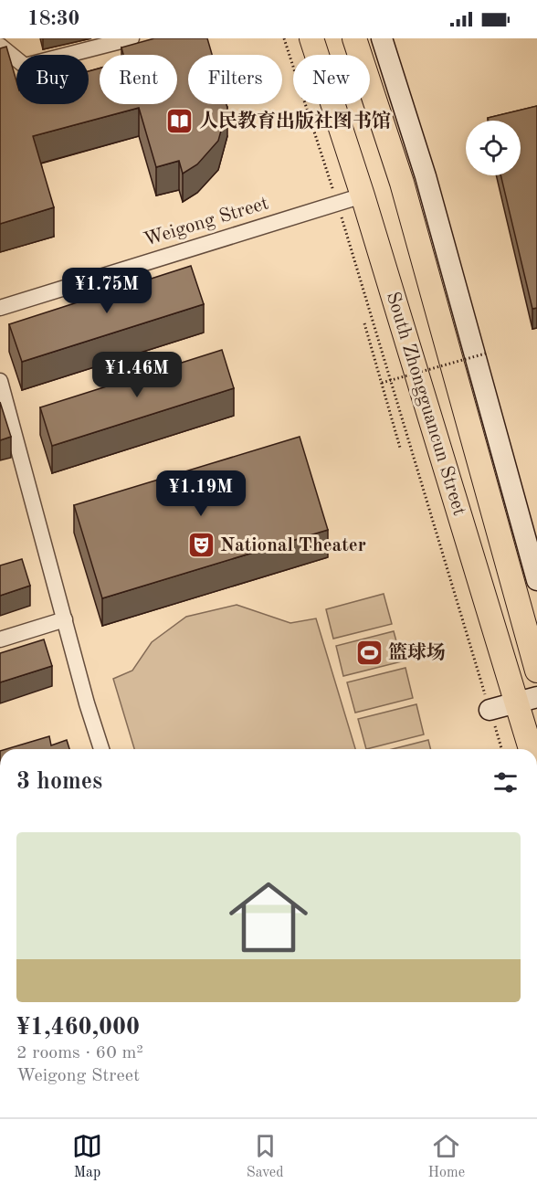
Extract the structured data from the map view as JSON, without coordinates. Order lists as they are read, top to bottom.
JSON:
{
  "streets": {
    "main road": ["South Zhongguancun Street"],
    "street": ["Weigong Street"]
  },
  "crossings": [
    ["Weigong Street", "South Zhongguancun Street"]
  ],
  "places": {
    "library": ["人民教育出版社图书馆"],
    "theatre": ["National Theater"],
    "sports": ["篮球场"]
  },
  "page": {
    "status": "18:30",
    "chip": [
      "Buy",
      "Rent",
      "Filters",
      "New"
    ],
    "price": ["¥1.75M", "¥1.46M", "¥1.19M"],
    "heading": "3 homes",
    "list": [
      {
        "name": "¥1,460,000",
        "note": "2 rooms · 60 m² · Weigong Street"
      }
    ],
    "tabs": ["Map", "Saved", "Home"]
  }
}
